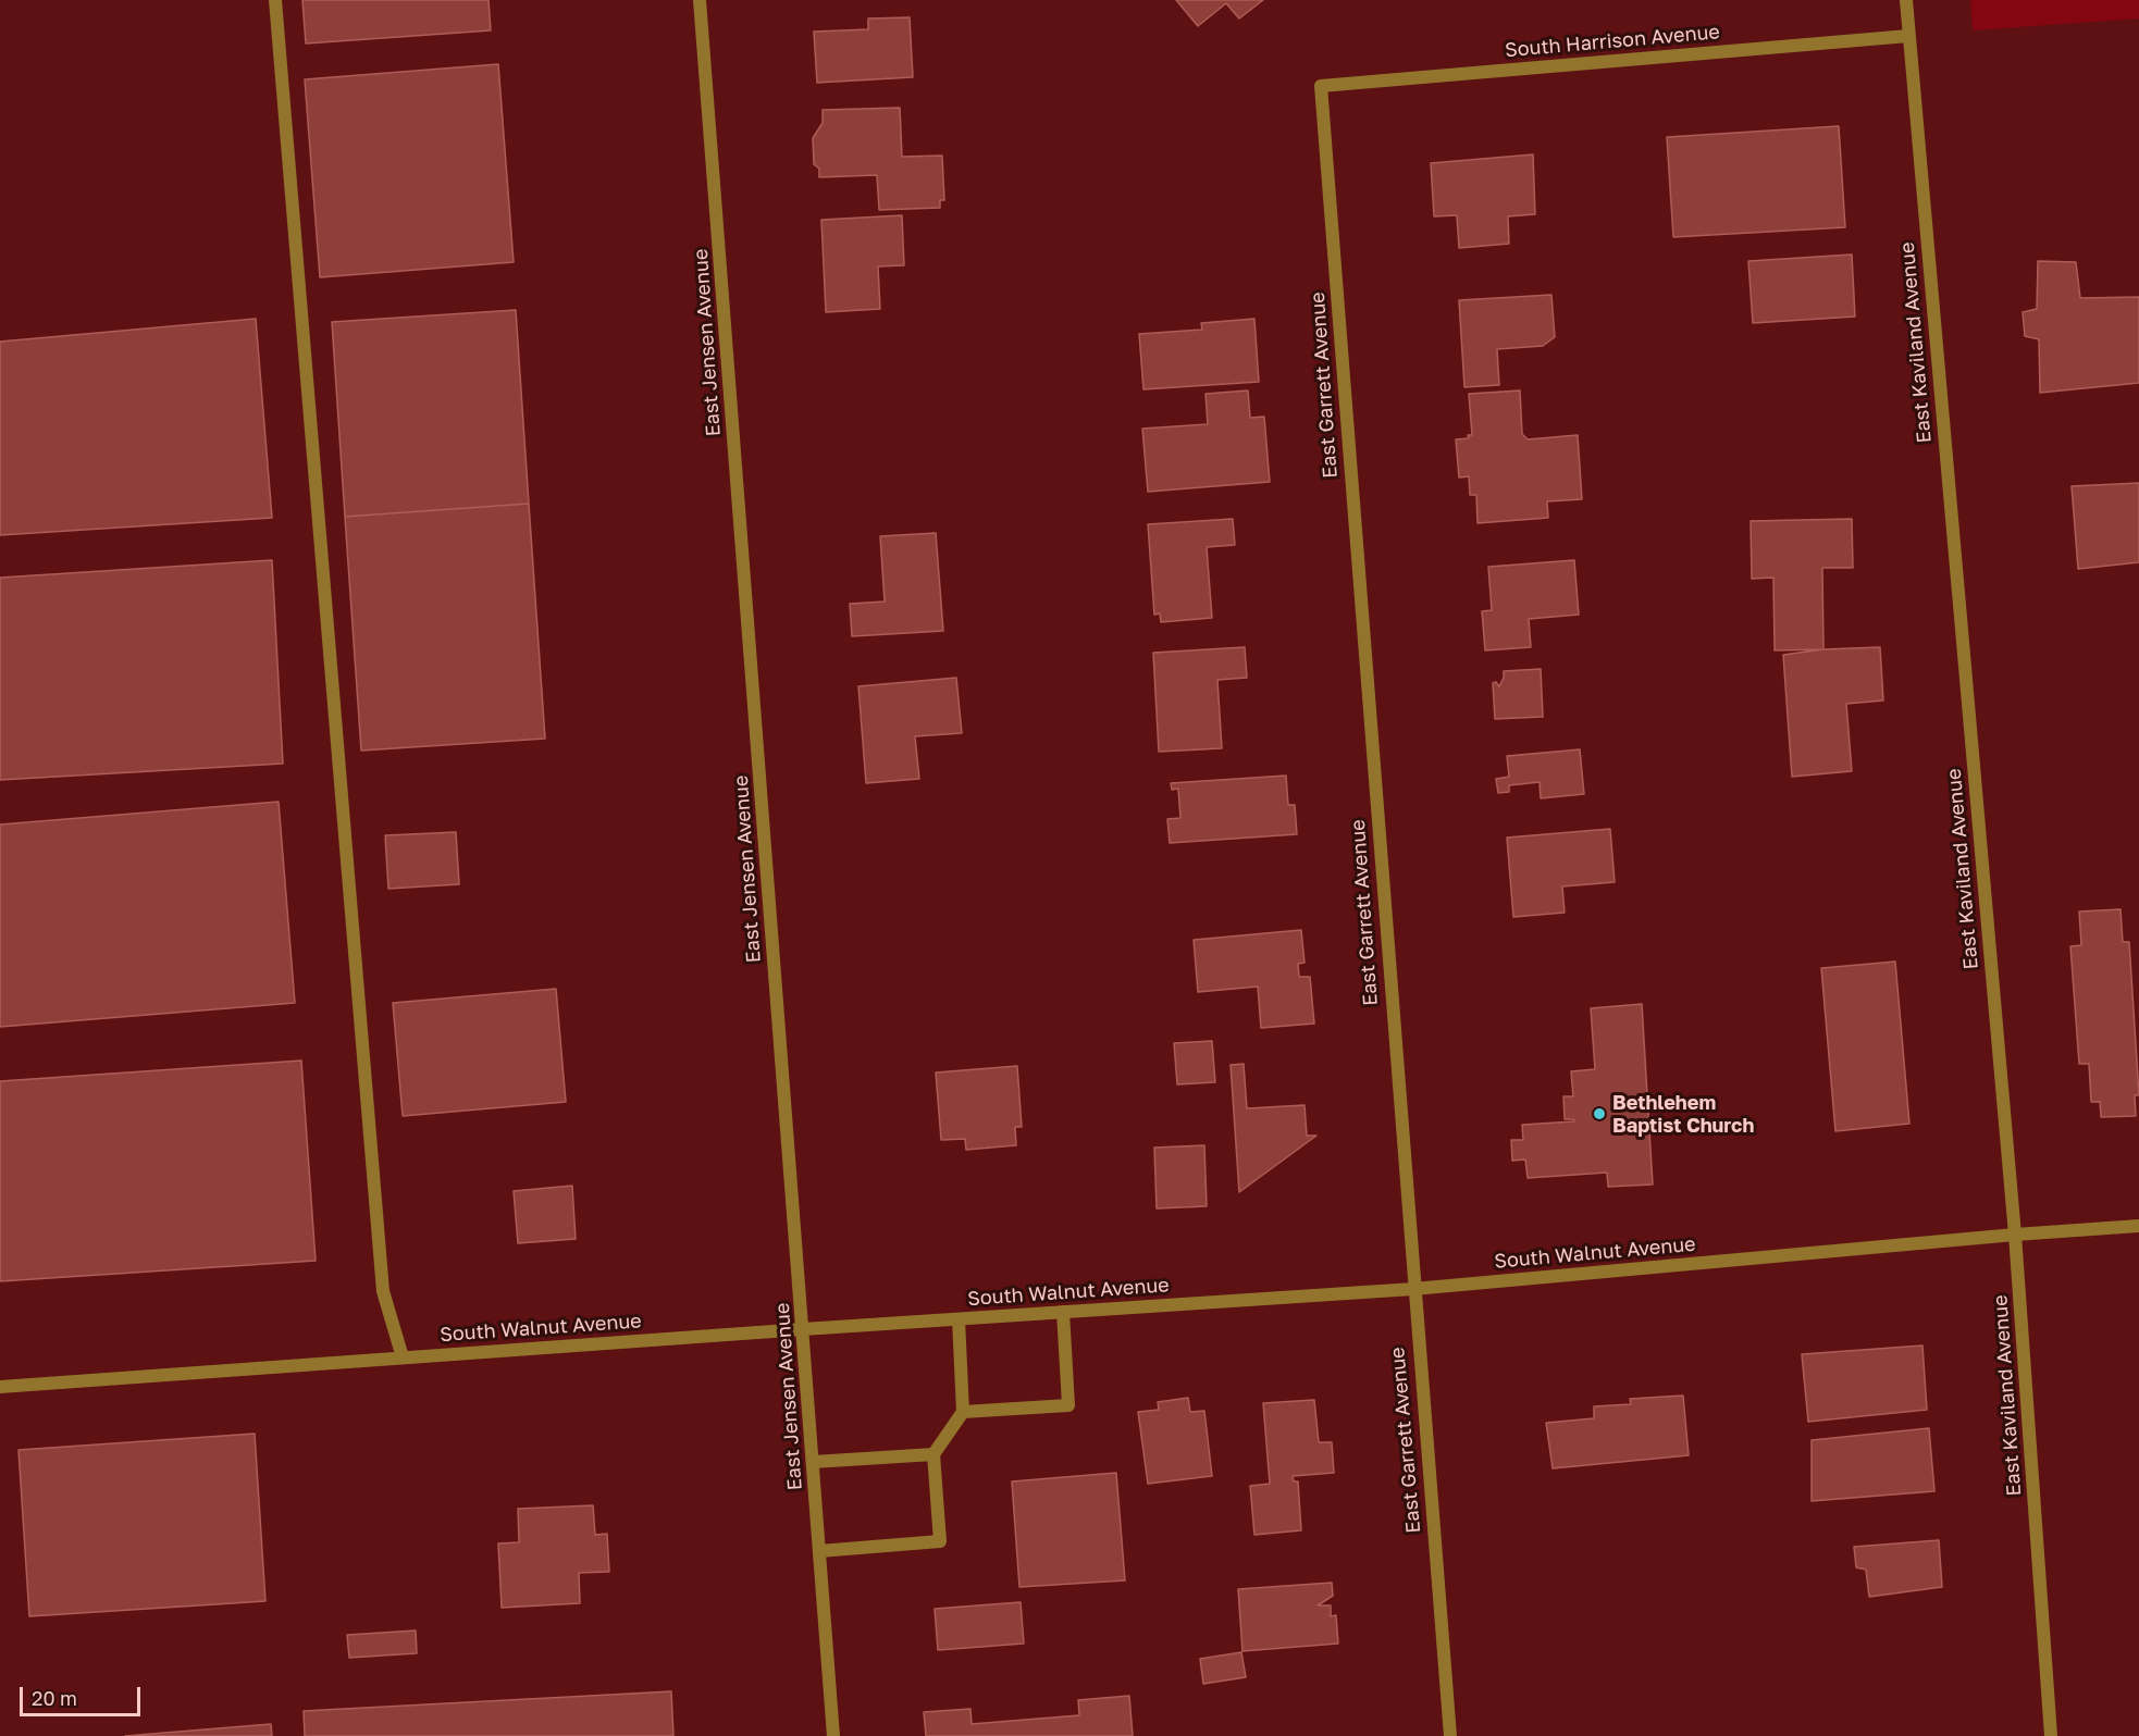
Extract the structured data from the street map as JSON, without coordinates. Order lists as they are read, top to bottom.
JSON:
{
  "streets": {
    "street": [
      "South Harrison Avenue",
      "East Jensen Avenue",
      "East Kaviland Avenue",
      "East Garrett Avenue",
      "South Walnut Avenue"
    ]
  },
  "crossings": [
    ["South Harrison Avenue", "East Kaviland Avenue"],
    ["South Harrison Avenue", "East Garrett Avenue"],
    ["East Jensen Avenue", "South Walnut Avenue"],
    ["East Kaviland Avenue", "South Walnut Avenue"],
    ["East Garrett Avenue", "South Walnut Avenue"]
  ],
  "places": ["Bethlehem Baptist Church"],
  "scale_bar": "20 m"
}
